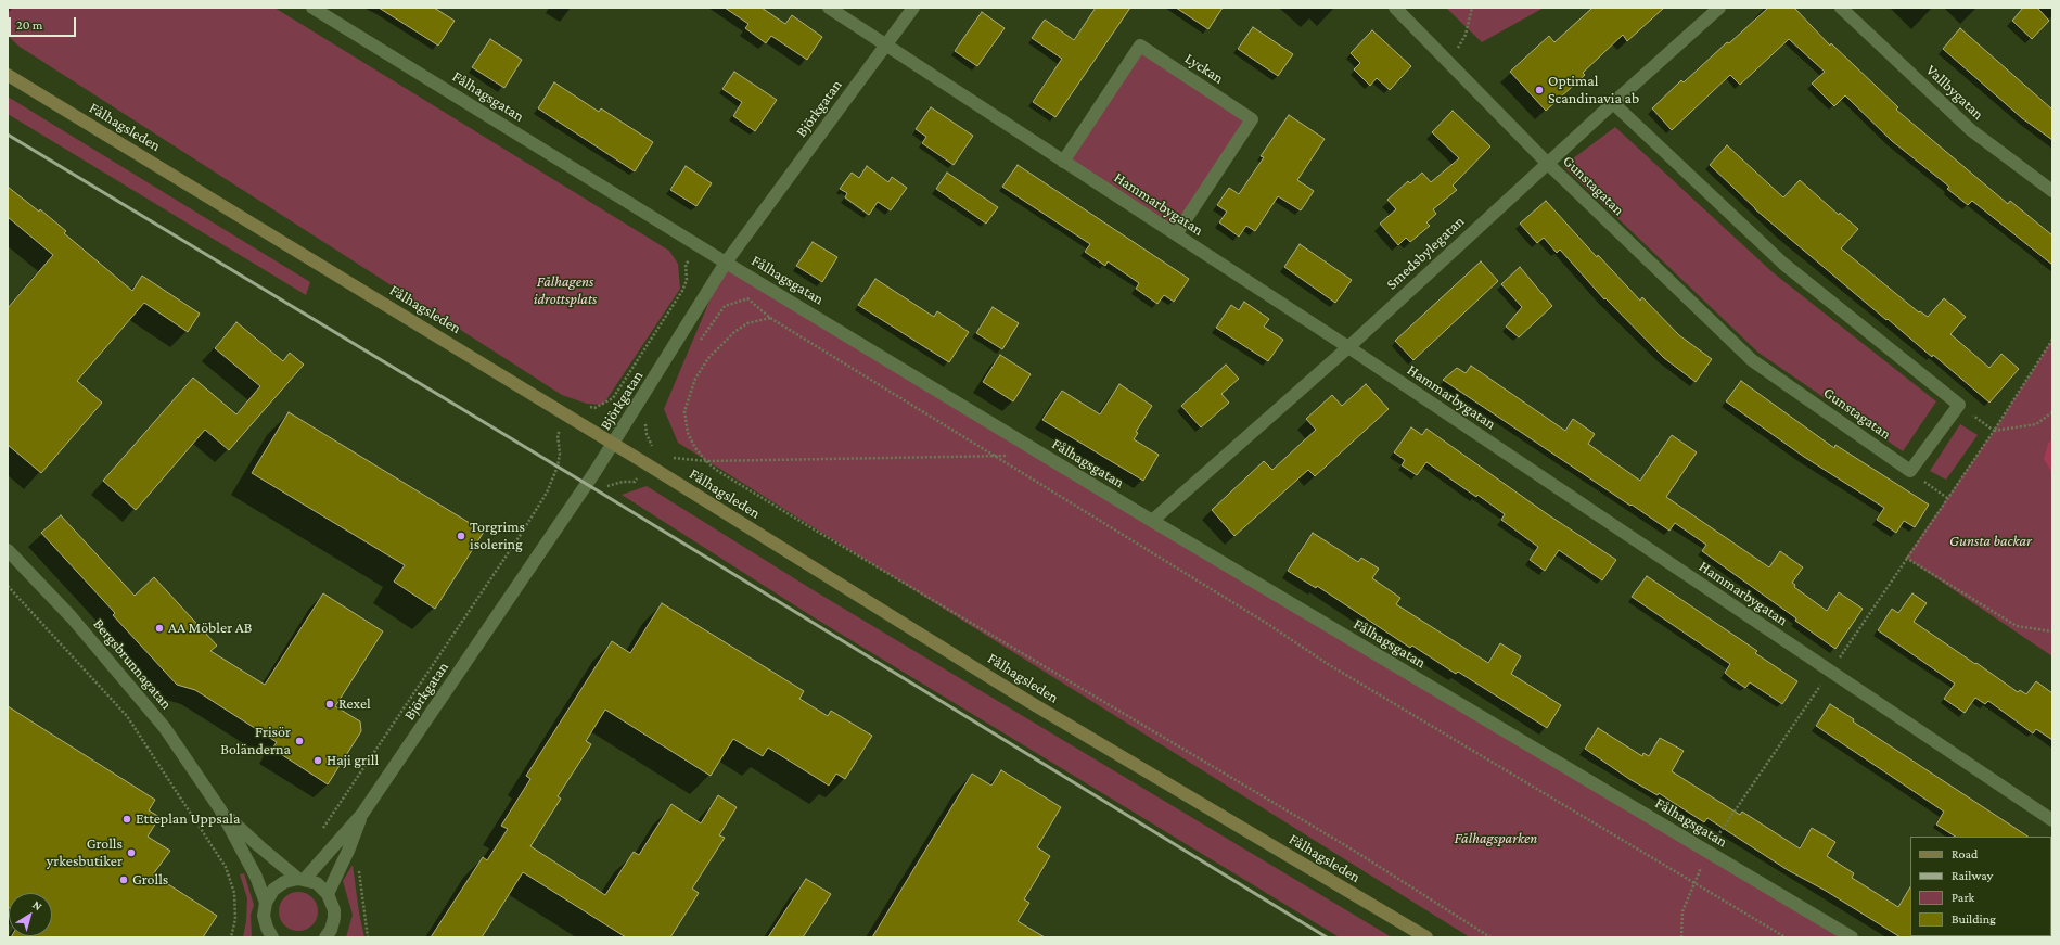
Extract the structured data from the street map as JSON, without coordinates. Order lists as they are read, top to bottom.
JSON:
{
  "streets": {
    "main road": ["Fålhagsleden"],
    "street": [
      "Lyckan",
      "Vallbygatan",
      "Fålhagsgatan",
      "Björkgatan",
      "Gunstagatan",
      "Hammarbygatan",
      "Smedsbylegatan",
      "Bergsbrunnagatan"
    ]
  },
  "crossings": [
    ["Lyckan", "Hammarbygatan"],
    ["Fålhagsgatan", "Björkgatan"],
    ["Fålhagsgatan", "Smedsbylegatan"],
    ["Björkgatan", "Fålhagsleden"],
    ["Björkgatan", "Hammarbygatan"],
    ["Björkgatan", "Bergsbrunnagatan"],
    ["Gunstagatan", "Smedsbylegatan"],
    ["Hammarbygatan", "Smedsbylegatan"]
  ],
  "parks": ["Fålhagens idrottsplats", "Gunsta backar", "Fålhagsparken"],
  "places": [
    "Optimal Scandinavia ab",
    "Torgrims isolering",
    "AA Möbler AB",
    "Rexel",
    "Frisör Boländerna",
    "Haji grill",
    "Etteplan Uppsala",
    "Grolls yrkesbutiker",
    "Grolls"
  ],
  "legend": [
    "Road",
    "Railway",
    "Park",
    "Building"
  ],
  "scale_bar": "20 m",
  "north": "top right"
}
